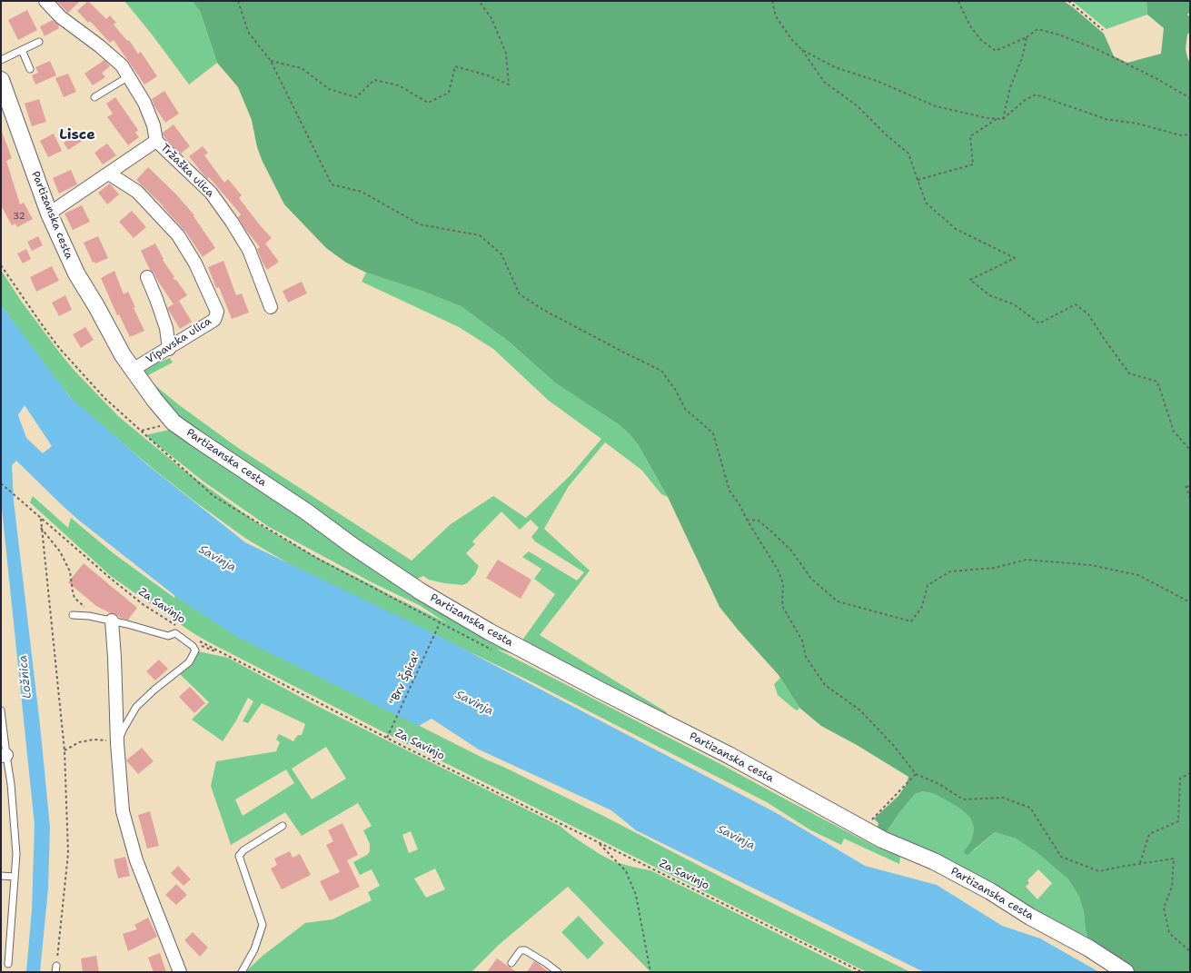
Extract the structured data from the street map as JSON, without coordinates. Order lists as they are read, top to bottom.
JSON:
{
  "streets": {
    "street": ["Tržaška ulica", "Partizanska cesta", "Vipavska ulica"],
    "path": ["Za Savinjo", "\"Brv Špica\""]
  },
  "crossings": [
    ["Partizanska cesta", "Vipavska ulica"],
    ["Za Savinjo", "\"Brv Špica\""]
  ],
  "districts": ["Lisce"],
  "water": ["Savinja", "Ložnica"],
  "house_numbers": ["32"]
}
